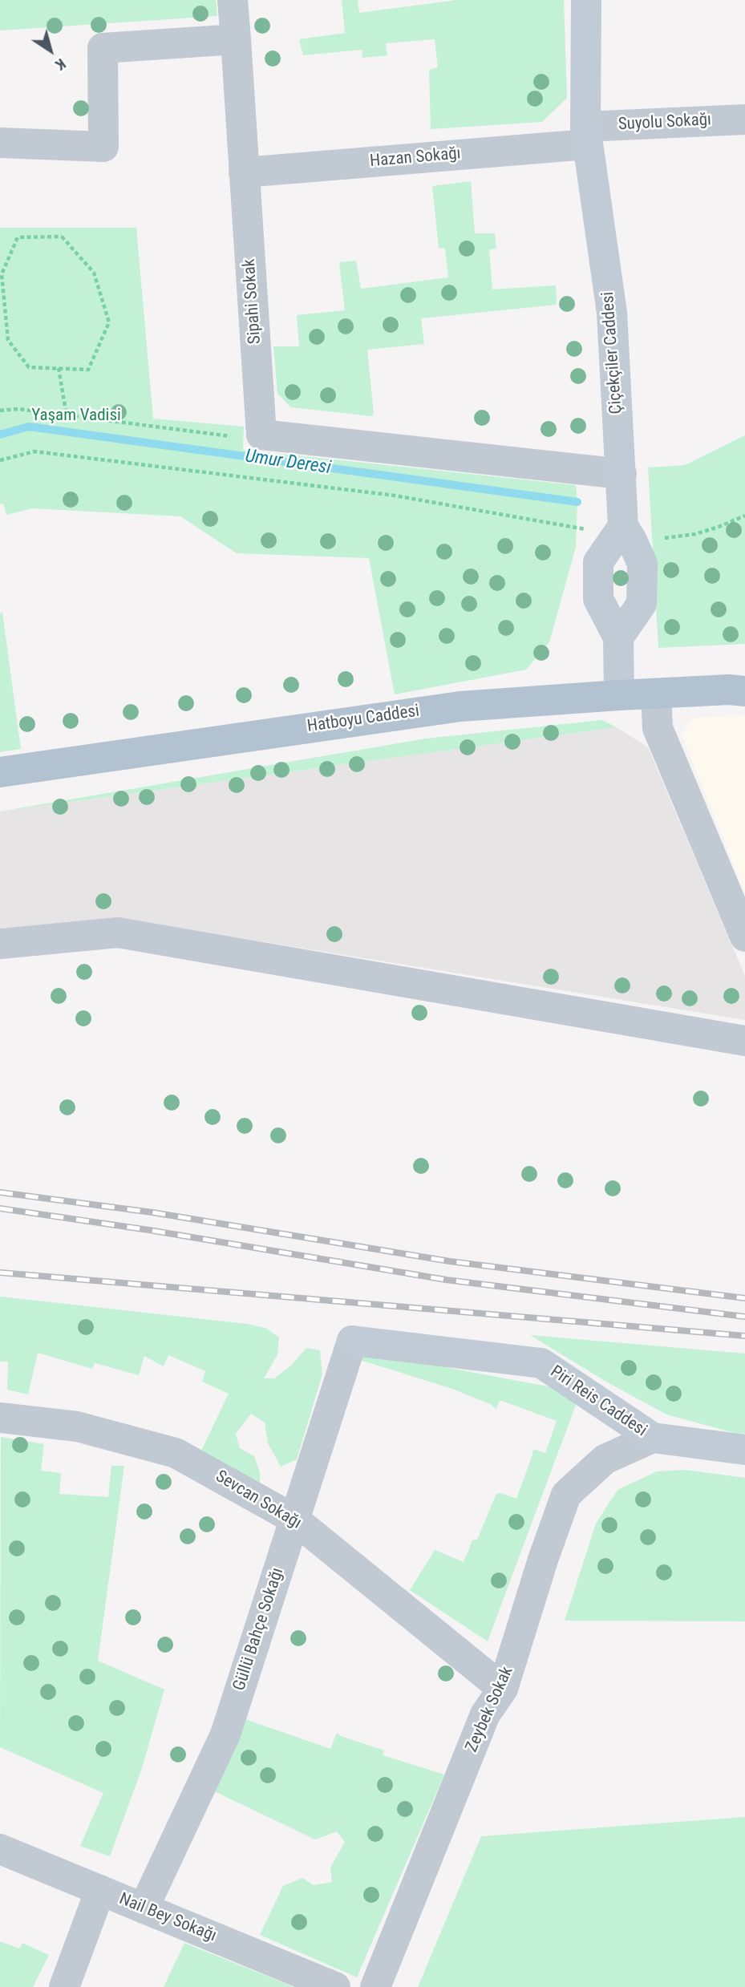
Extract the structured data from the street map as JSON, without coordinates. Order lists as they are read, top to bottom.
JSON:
{
  "streets": {
    "main road": ["Hatboyu Caddesi"],
    "street": [
      "Suyolu Sokağı",
      "Hazan Sokağı",
      "Sipahi Sokak",
      "Çiçekçiler Caddesi",
      "Piri Reis Caddesi",
      "Sevcan Sokağı",
      "Güllü Bahçe Sokağı",
      "Zeybek Sokak",
      "Nail Bey Sokağı"
    ]
  },
  "crossings": [
    ["Suyolu Sokağı", "Hazan Sokağı"],
    ["Suyolu Sokağı", "Çiçekçiler Caddesi"],
    ["Hazan Sokağı", "Sipahi Sokak"],
    ["Hazan Sokağı", "Çiçekçiler Caddesi"],
    ["Piri Reis Caddesi", "Güllü Bahçe Sokağı"],
    ["Piri Reis Caddesi", "Zeybek Sokak"],
    ["Sevcan Sokağı", "Güllü Bahçe Sokağı"],
    ["Sevcan Sokağı", "Zeybek Sokak"],
    ["Güllü Bahçe Sokağı", "Nail Bey Sokağı"]
  ],
  "water": ["Umur Deresi"],
  "parks": ["Yaşam Vadisi"],
  "north": "bottom right"
}
